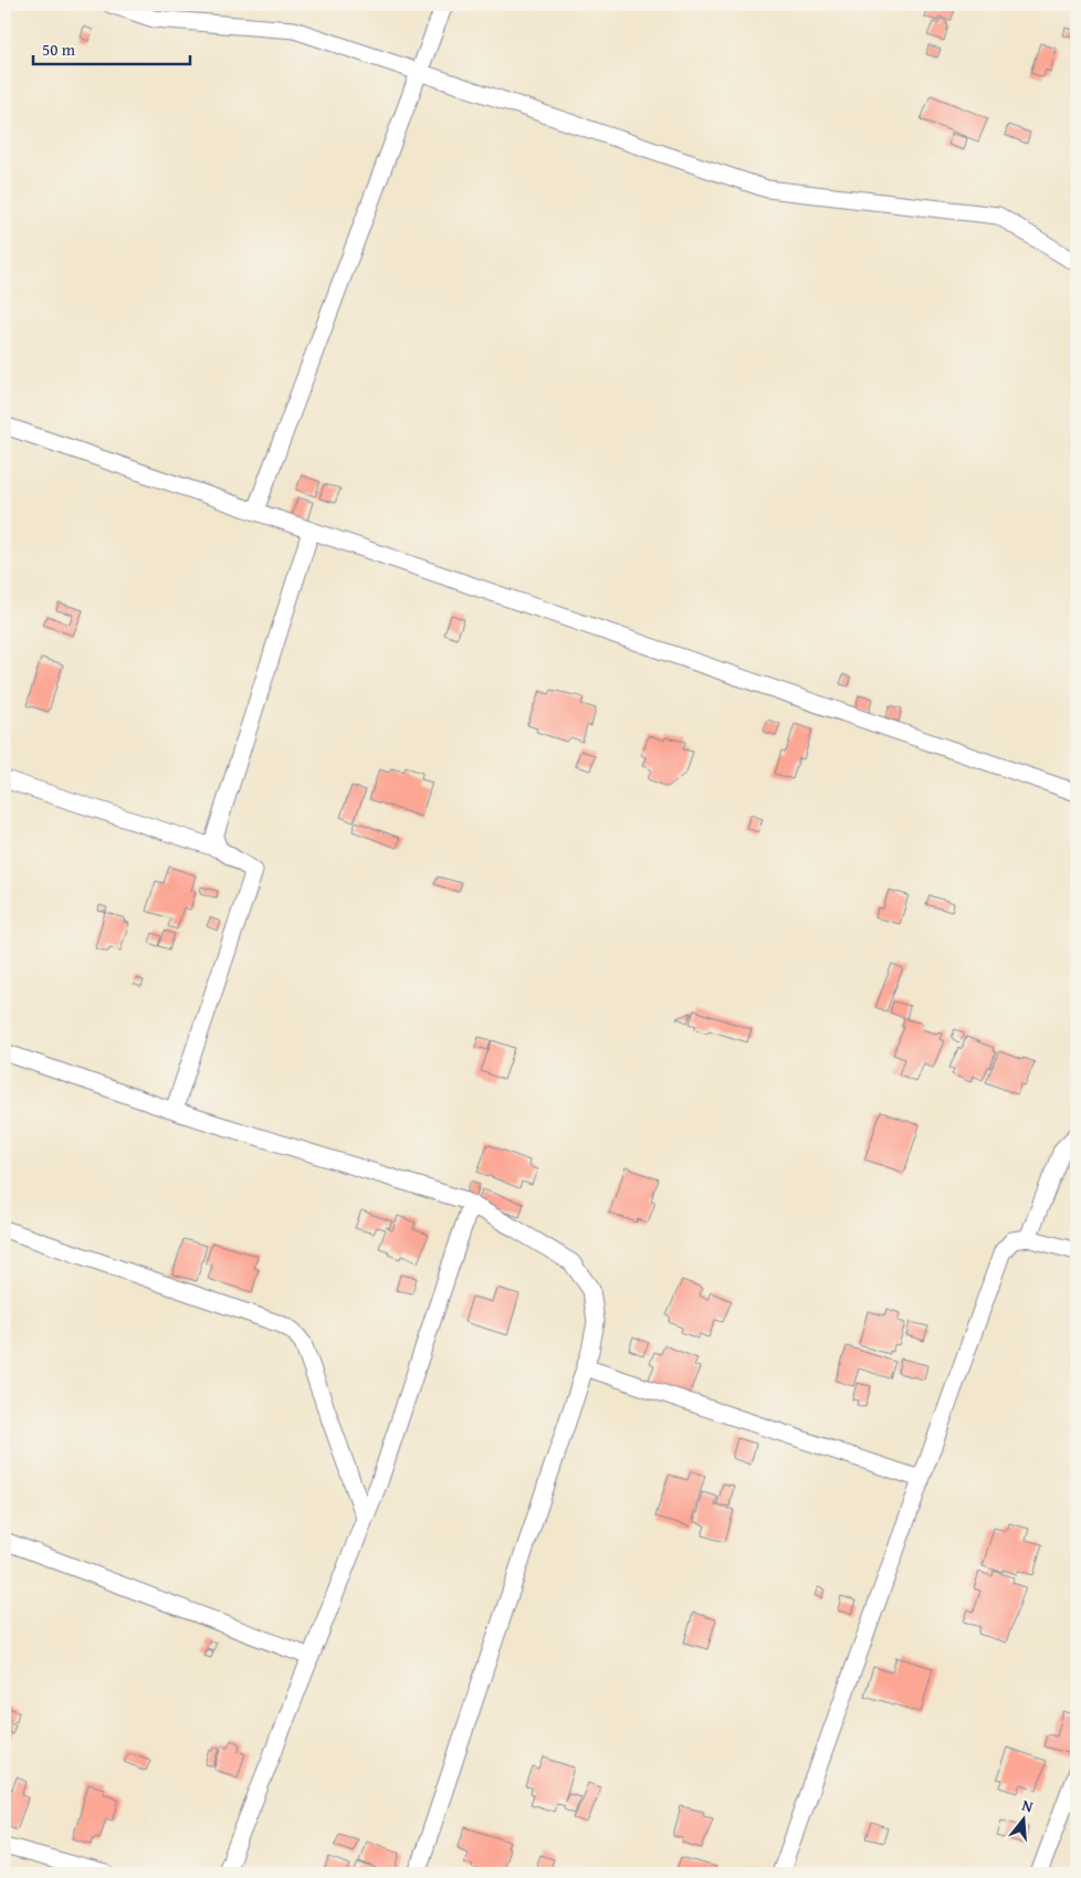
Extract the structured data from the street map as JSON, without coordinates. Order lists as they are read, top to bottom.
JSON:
{
  "scale_bar": "50 m",
  "north": "top"
}
